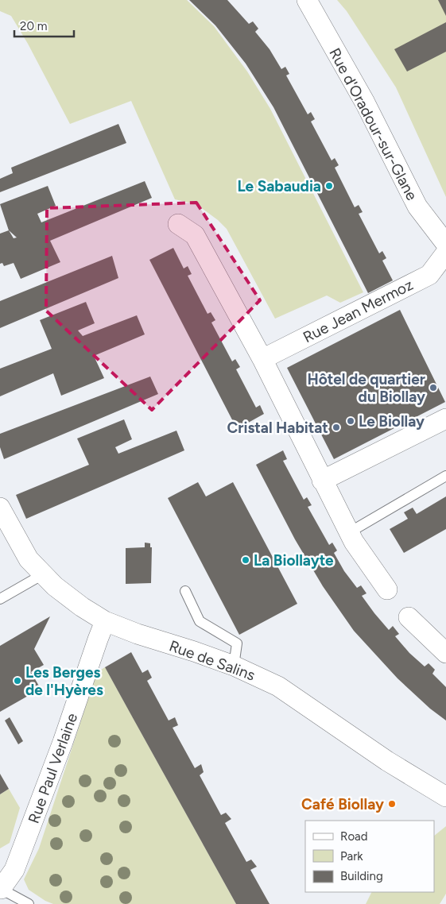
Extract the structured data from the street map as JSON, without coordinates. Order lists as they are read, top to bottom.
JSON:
{
  "streets": {
    "street": [
      "Rue d'Oradour-sur-Glane",
      "Rue Jean Mermoz",
      "Rue de Salins",
      "Rue Paul Verlaine"
    ]
  },
  "crossings": [
    ["Rue de Salins", "Rue Paul Verlaine"]
  ],
  "places": [
    "Le Sabaudia",
    "Hôtel de quartier du Biollay",
    "Le Biollay",
    "Cristal Habitat",
    "La Biollayte",
    "Les Berges de l'Hyères",
    "Café Biollay"
  ],
  "legend": ["Road", "Park", "Building"],
  "scale_bar": "20 m"
}
